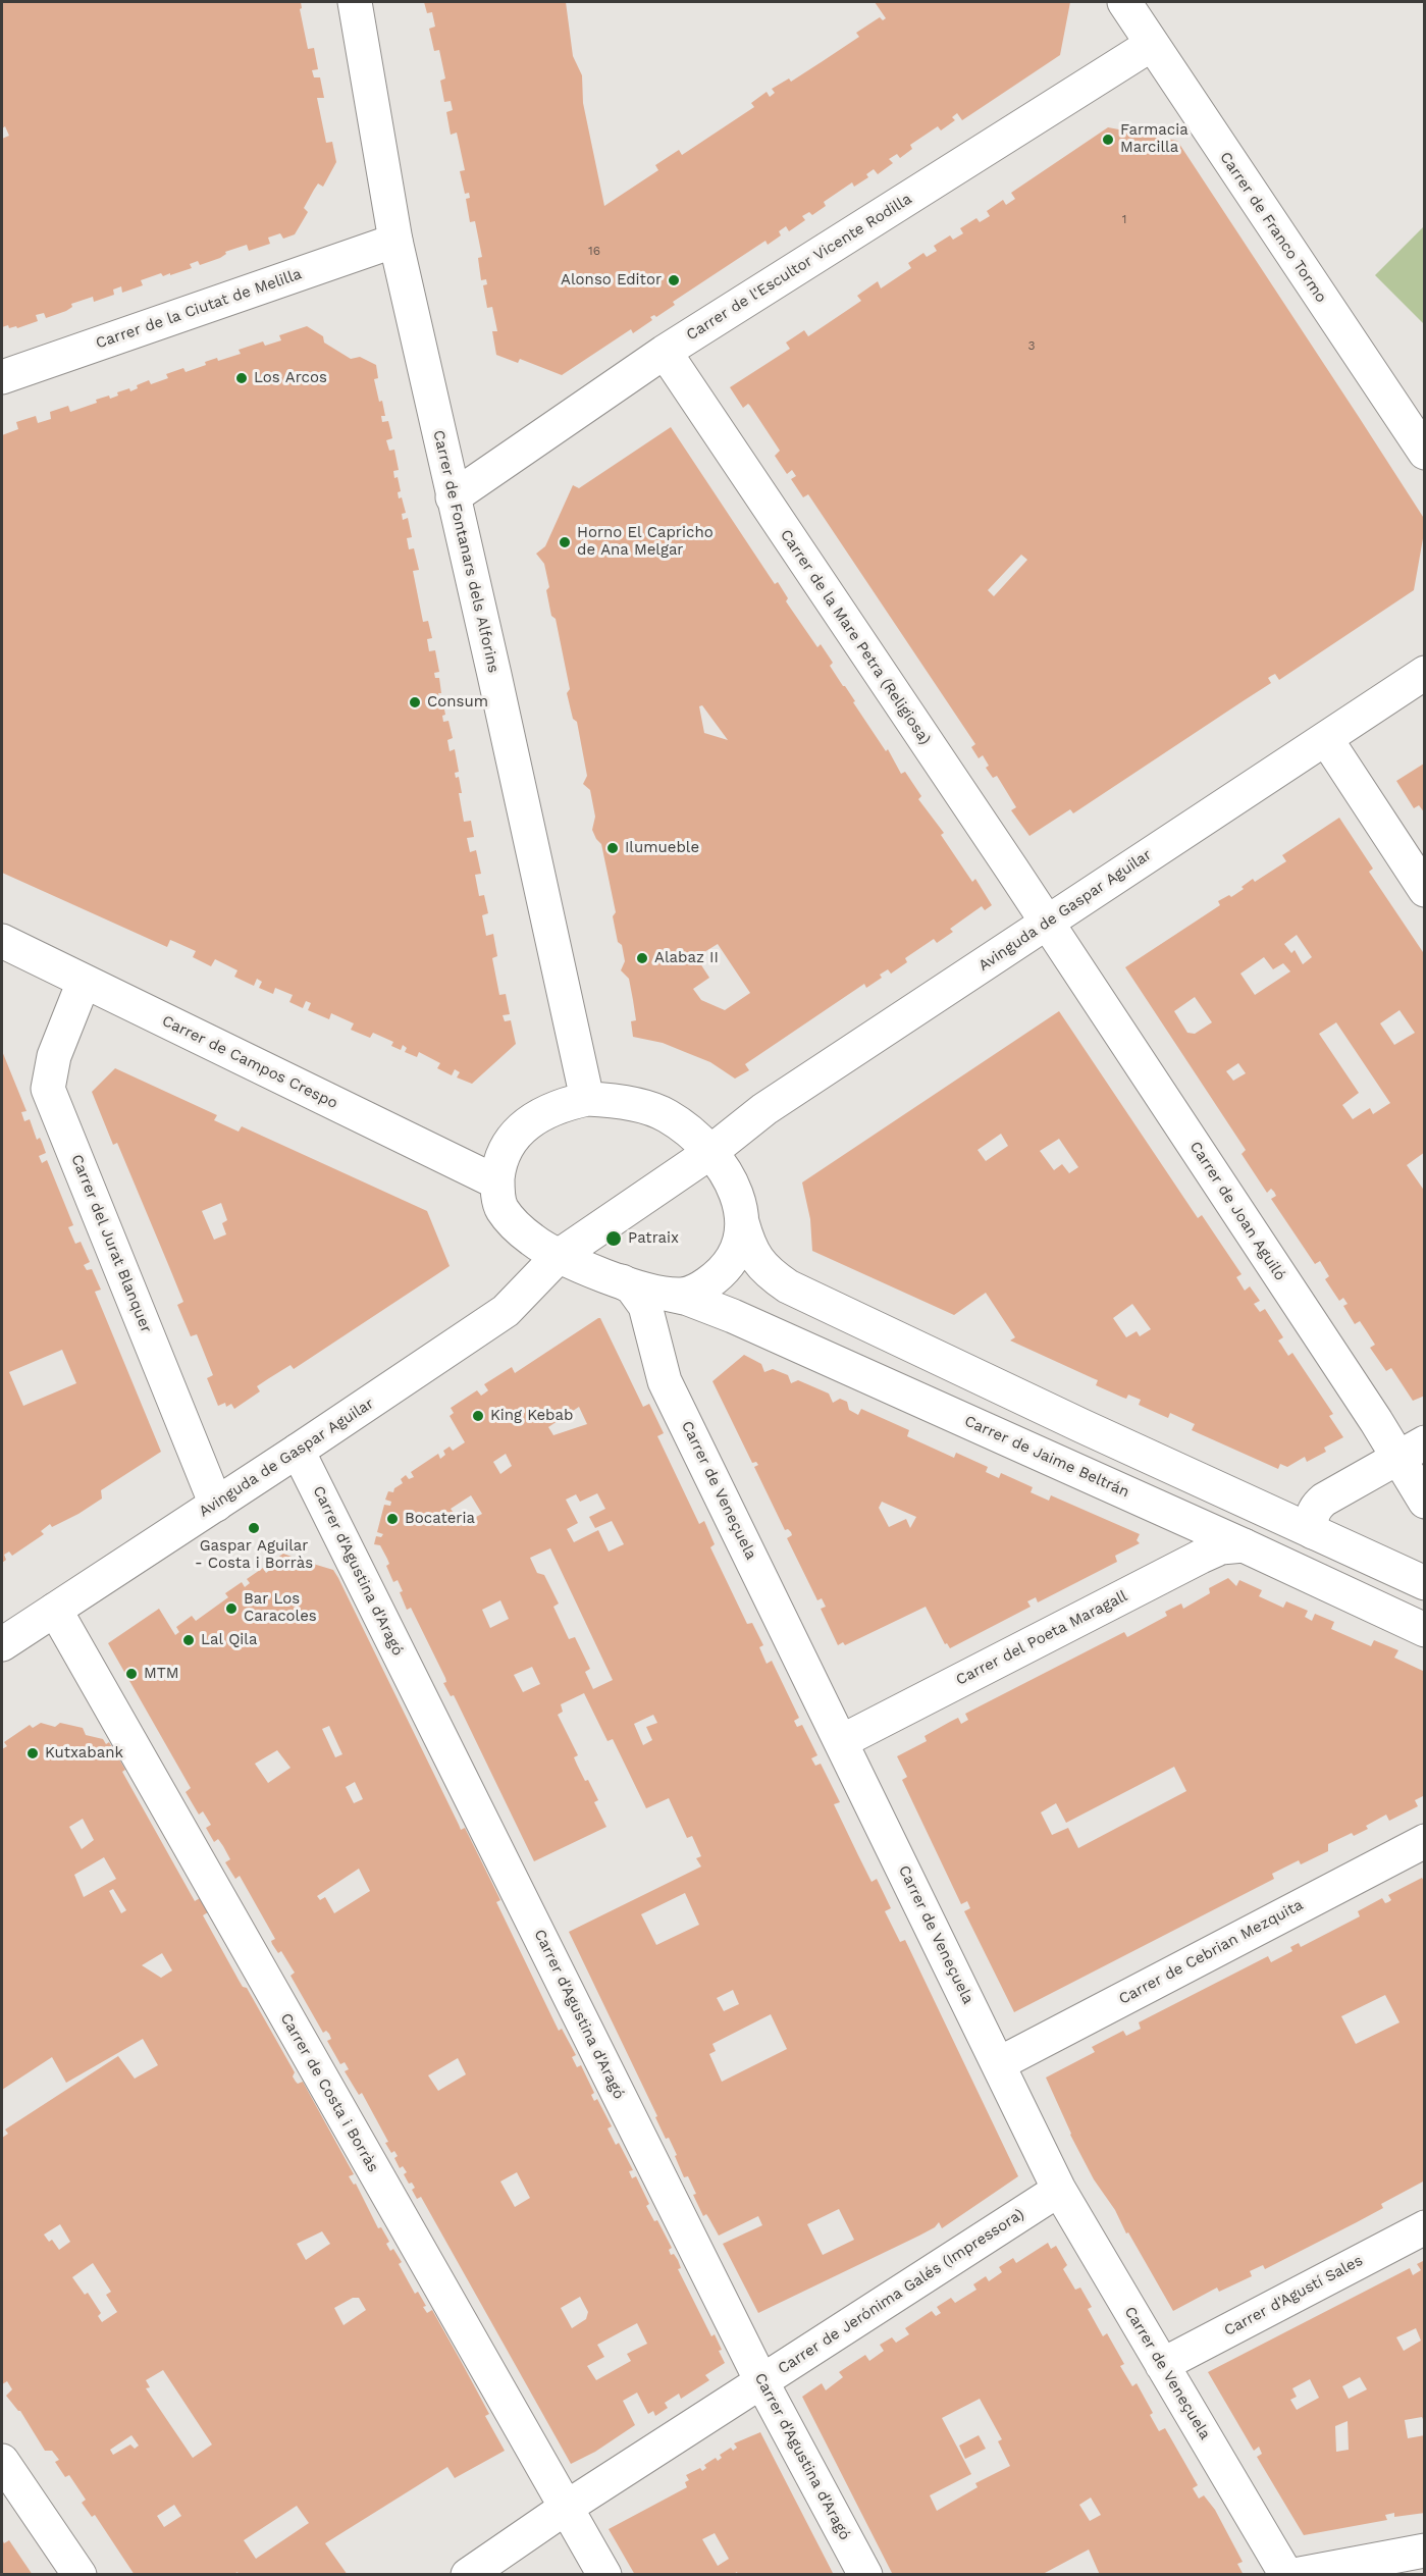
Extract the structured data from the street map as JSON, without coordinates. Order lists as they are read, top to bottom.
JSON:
{
  "streets": {
    "street": [
      "Carrer de Franco Tormo",
      "Carrer de l'Escultor Vicente Rodilla",
      "Carrer de la Ciutat de Melilla",
      "Carrer de Fontanars dels Alforins",
      "Carrer de la Mare Petra (Religiosa)",
      "Avinguda de Gaspar Aguilar",
      "Carrer de Campos Crespo",
      "Carrer de Joan Aguiló",
      "Carrer del Jurat Blanquer",
      "Carrer de Jaime Beltrán",
      "Carrer de Veneçuela",
      "Carrer d'Agustina d'Aragó",
      "Carrer del Poeta Maragall",
      "Carrer de Cebrian Mezquita",
      "Carrer de Costa i Borràs",
      "Carrer de Jerónima Galés (Impressora)",
      "Carrer d'Agustí Sales"
    ]
  },
  "crossings": [
    ["Carrer de Franco Tormo", "Carrer de l'Escultor Vicente Rodilla"],
    ["Carrer de l'Escultor Vicente Rodilla", "Carrer de Fontanars dels Alforins"],
    ["Carrer de l'Escultor Vicente Rodilla", "Carrer de la Mare Petra (Religiosa)"],
    ["Carrer de la Ciutat de Melilla", "Carrer de Fontanars dels Alforins"],
    ["Carrer de la Mare Petra (Religiosa)", "Avinguda de Gaspar Aguilar"],
    ["Carrer de la Mare Petra (Religiosa)", "Carrer de Joan Aguiló"],
    ["Avinguda de Gaspar Aguilar", "Carrer de Joan Aguiló"],
    ["Avinguda de Gaspar Aguilar", "Carrer del Jurat Blanquer"],
    ["Avinguda de Gaspar Aguilar", "Carrer d'Agustina d'Aragó"],
    ["Avinguda de Gaspar Aguilar", "Carrer de Costa i Borràs"],
    ["Carrer de Campos Crespo", "Carrer del Jurat Blanquer"],
    ["Carrer de Jaime Beltrán", "Carrer del Poeta Maragall"],
    ["Carrer de Veneçuela", "Carrer del Poeta Maragall"],
    ["Carrer de Veneçuela", "Carrer de Cebrian Mezquita"],
    ["Carrer de Veneçuela", "Carrer de Jerónima Galés (Impressora)"],
    ["Carrer de Veneçuela", "Carrer d'Agustí Sales"],
    ["Carrer d'Agustina d'Aragó", "Carrer de Jerónima Galés (Impressora)"],
    ["Carrer de Costa i Borràs", "Carrer de Jerónima Galés (Impressora)"]
  ],
  "places": [
    "Farmacia Marcilla",
    "Alonso Editor",
    "Los Arcos",
    "Horno El Capricho de Ana Melgar",
    "Consum",
    "Ilumueble",
    "Alabaz II",
    "Patraix",
    "King Kebab",
    "Bocateria",
    "Gaspar Aguilar - Costa i Borràs",
    "Bar Los Caracoles",
    "Lal Qila",
    "MTM",
    "Kutxabank"
  ],
  "house_numbers": ["1", "16", "3"]
}
